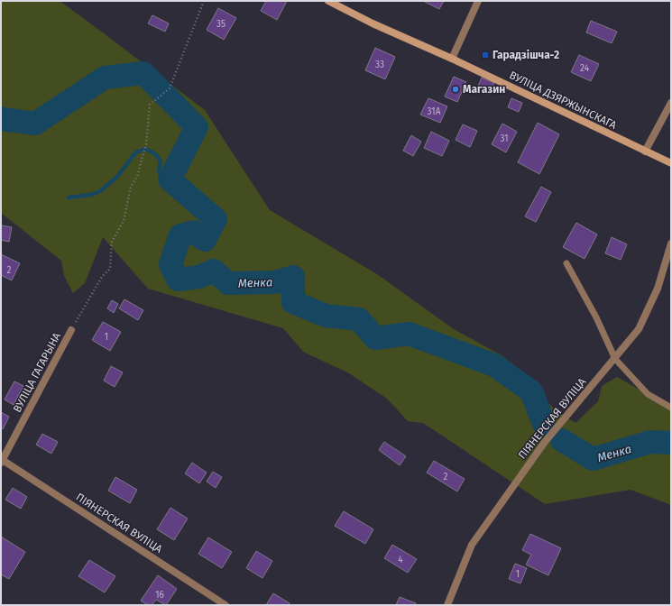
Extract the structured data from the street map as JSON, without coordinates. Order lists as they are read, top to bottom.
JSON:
{
  "streets": {
    "street": ["ВУЛІЦА ДЗЯРЖЫНСКАГА", "ВУЛІЦА ГАГАРЫНА", "ПІЯНЕРСКАЯ ВУЛІЦА"]
  },
  "crossings": [
    ["ВУЛІЦА ГАГАРЫНА", "ПІЯНЕРСКАЯ ВУЛІЦА"]
  ],
  "water": ["Менка"],
  "places": {
    "transit": ["Гарадзішча-2"],
    "other": ["Магазин"]
  },
  "house_numbers": [
    "35",
    "33",
    "24",
    "31А",
    "31",
    "2",
    "1",
    "2",
    "4",
    "1",
    "16"
  ]
}
